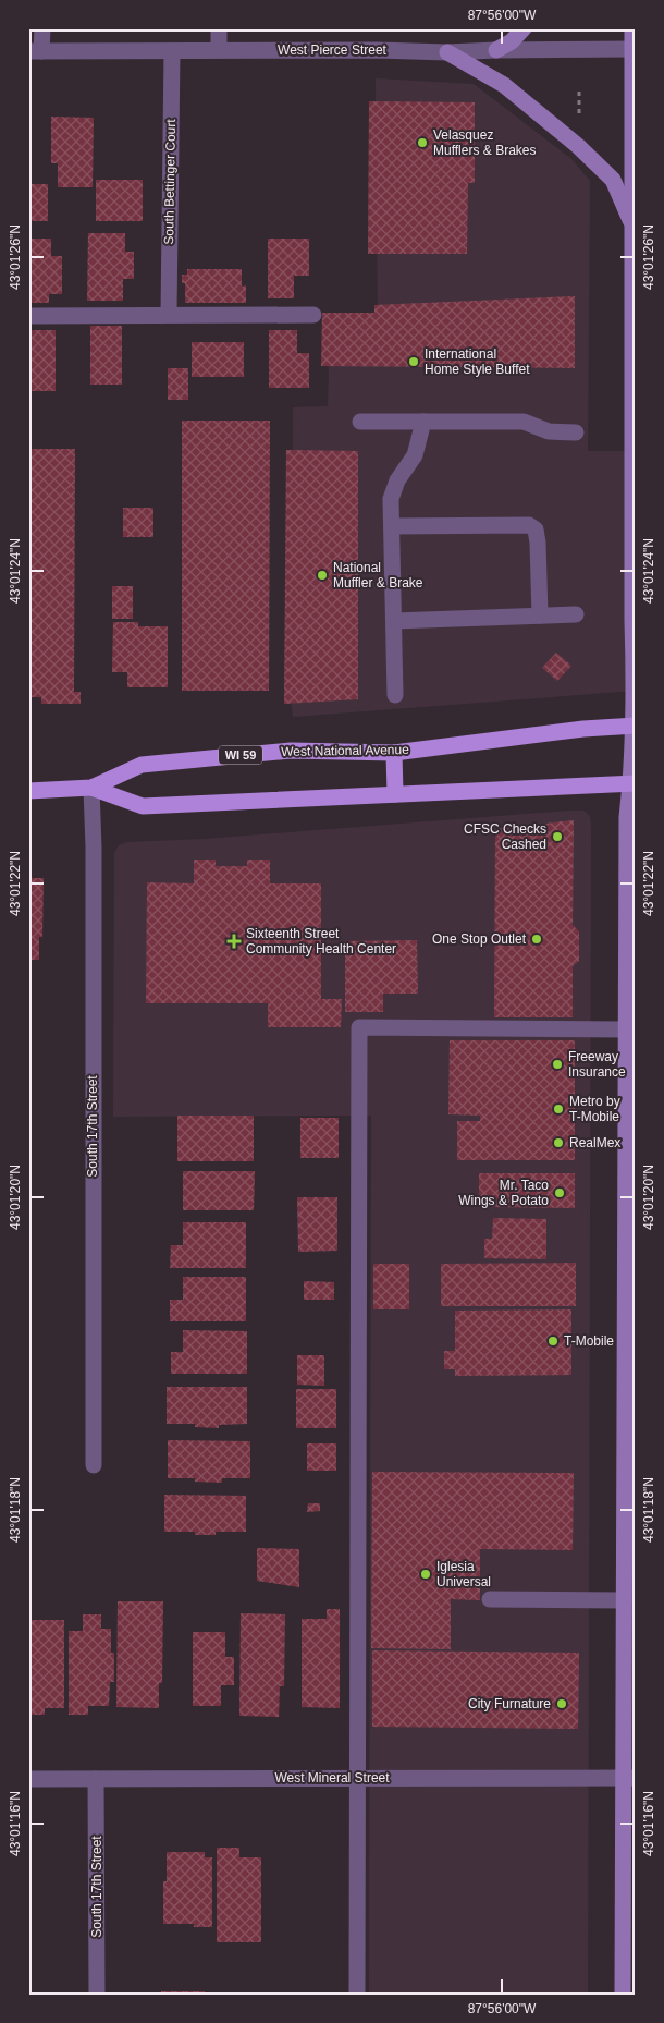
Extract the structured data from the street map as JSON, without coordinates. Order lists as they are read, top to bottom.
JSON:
{
  "streets": {
    "main road": ["West National Avenue", "WI 59"],
    "street": [
      "West Pierce Street",
      "South Bettinger Court",
      "South 17th Street",
      "West Mineral Street"
    ]
  },
  "crossings": [
    ["West Pierce Street", "South Bettinger Court"],
    ["West National Avenue", "South 17th Street"],
    ["South 17th Street", "West Mineral Street"]
  ],
  "places": {
    "other": [
      "Velasquez Mufflers & Brakes",
      "International Home Style Buffet",
      "National Muffler & Brake",
      "CFSC Checks Cashed",
      "One Stop Outlet",
      "Freeway Insurance",
      "Metro by T-Mobile",
      "RealMex",
      "Mr. Taco Wings & Potato",
      "T-Mobile",
      "Iglesia Universal",
      "City Furnature"
    ],
    "health": ["Sixteenth Street Community Health Center"]
  },
  "coordinates": [
    "87°56'00\"W",
    "43°01'26\"N",
    "43°01'24\"N",
    "43°01'22\"N",
    "43°01'20\"N",
    "43°01'18\"N",
    "43°01'16\"N"
  ]
}
